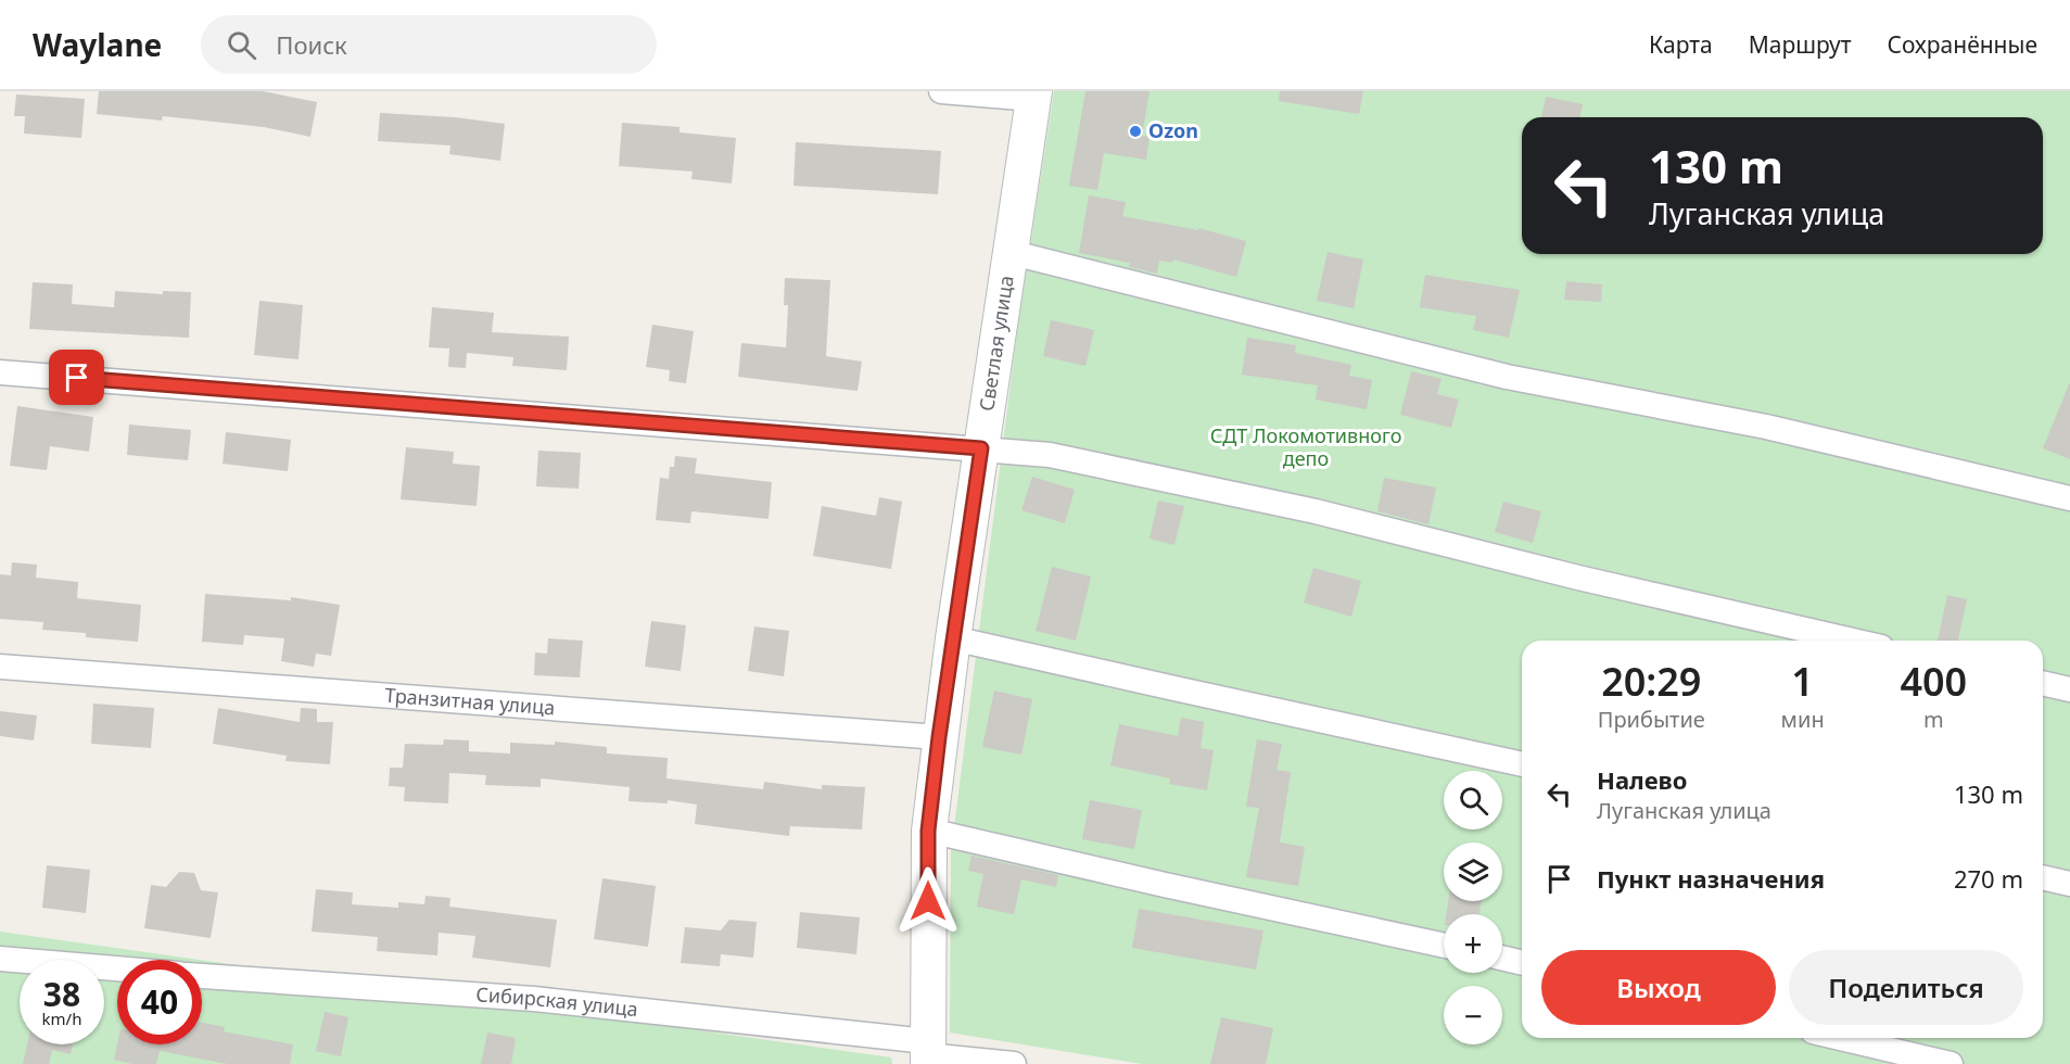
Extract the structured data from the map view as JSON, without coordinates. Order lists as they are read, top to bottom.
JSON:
{
  "streets": {
    "street": ["Светлая улица", "Транзитная улица", "Сибирская улица"]
  },
  "crossings": [
    ["Светлая улица", "Транзитная улица"],
    ["Светлая улица", "Сибирская улица"]
  ],
  "parks": ["СДТ Локомотивного депо"],
  "places": ["Ozon"],
  "page": {
    "header": "Waylane",
    "search": "Поиск",
    "nav": ["Карта", "Маршрут", "Сохранённые"],
    "turn": ["130 m", "Луганская улица"],
    "eta": [
      "20:29",
      "Прибытие",
      "1",
      "мин",
      "400",
      "m"
    ],
    "list": [
      {
        "name": "Налево",
        "note": "Луганская улица",
        "value": "130 m"
      },
      {
        "name": "Пункт назначения",
        "value": "270 m"
      }
    ],
    "map_buttons": ["+", "−"],
    "buttons": ["Выход", "Поделиться"],
    "speed": "38 km/h",
    "limit": "40"
  }
}
